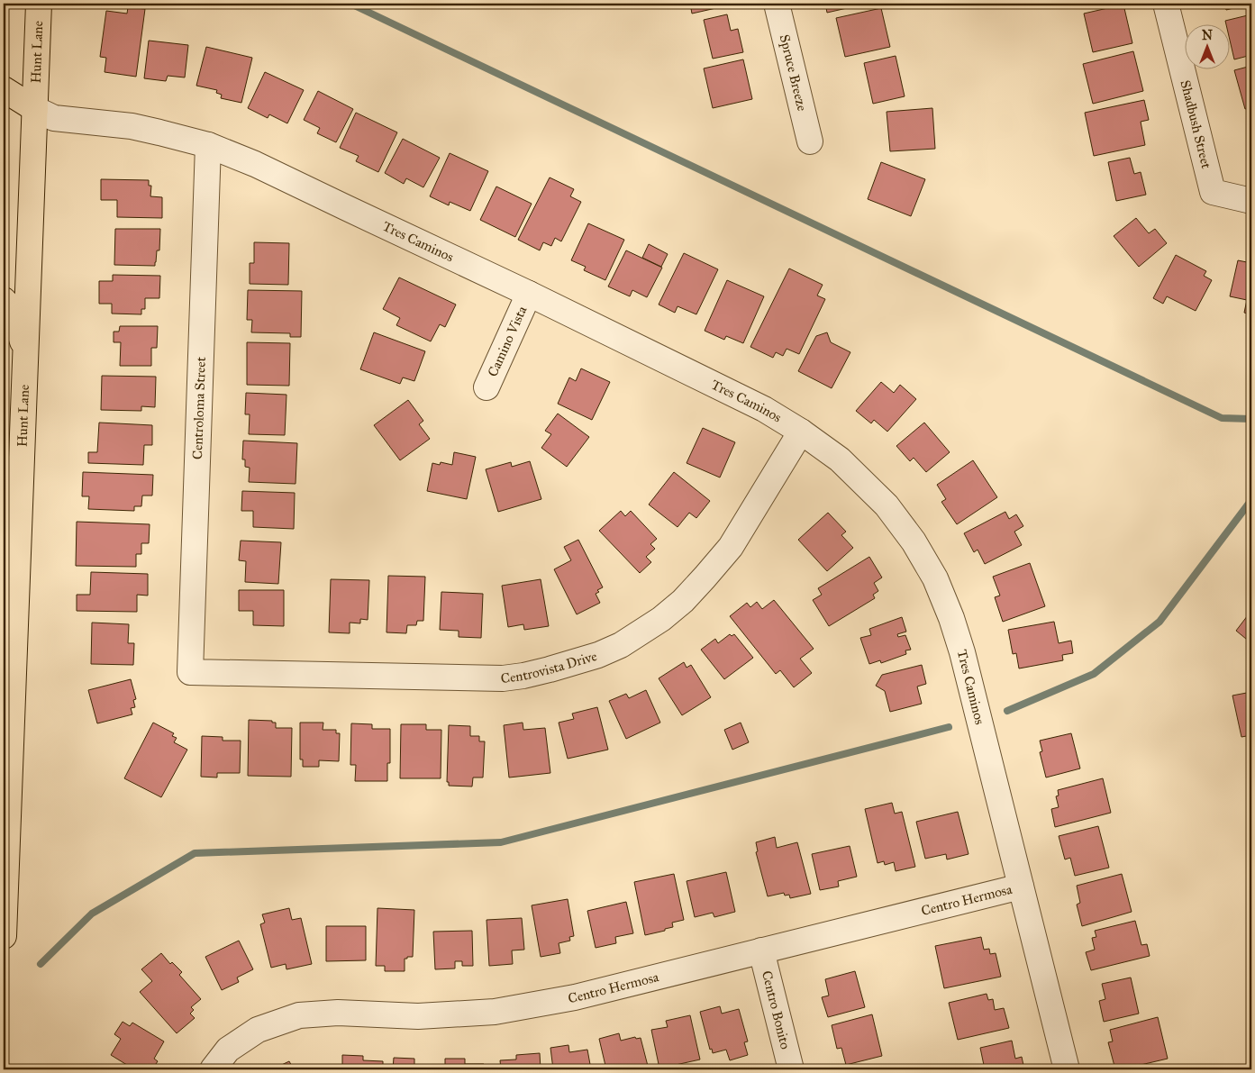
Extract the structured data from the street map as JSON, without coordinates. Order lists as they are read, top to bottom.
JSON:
{
  "streets": {
    "main road": ["Hunt Lane"],
    "street": [
      "Spruce Breeze",
      "Shadbush Street",
      "Tres Caminos",
      "Camino Vista",
      "Centroloma Street",
      "Centrovista Drive",
      "Centro Hermosa",
      "Centro Bonito"
    ]
  },
  "crossings": [
    ["Hunt Lane", "Tres Caminos"],
    ["Tres Caminos", "Camino Vista"],
    ["Tres Caminos", "Centroloma Street"],
    ["Tres Caminos", "Centrovista Drive"],
    ["Tres Caminos", "Centro Hermosa"],
    ["Centroloma Street", "Centrovista Drive"],
    ["Centro Hermosa", "Centro Bonito"]
  ],
  "north": "top"
}
